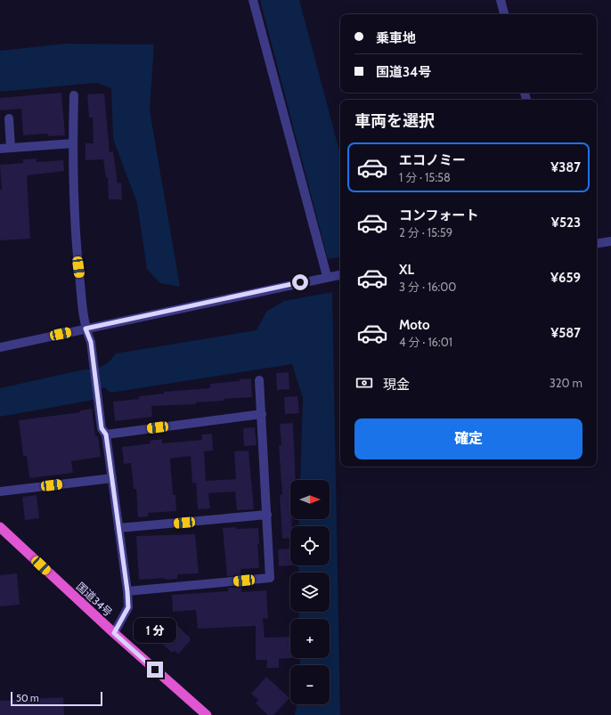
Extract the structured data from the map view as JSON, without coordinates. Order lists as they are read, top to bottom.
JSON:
{
  "streets": {
    "highway": ["国道34号"]
  },
  "scale_bar": "50 m",
  "north": "right",
  "page": {
    "banner": ["乗車地", "国道34号"],
    "heading": "車両を選択",
    "list": [
      {
        "name": "エコノミー",
        "note": "1 分 · 15:58",
        "value": "¥387"
      },
      {
        "name": "コンフォート",
        "note": "2 分 · 15:59",
        "value": "¥523"
      },
      {
        "name": "XL",
        "note": "3 分 · 16:00",
        "value": "¥659"
      },
      {
        "name": "Moto",
        "note": "4 分 · 16:01",
        "value": "¥587"
      }
    ],
    "pay": ["現金", "320 m"],
    "buttons": "確定",
    "map_buttons": ["+", "−"],
    "bubble": "1 分",
    "scale": "50 m"
  }
}
